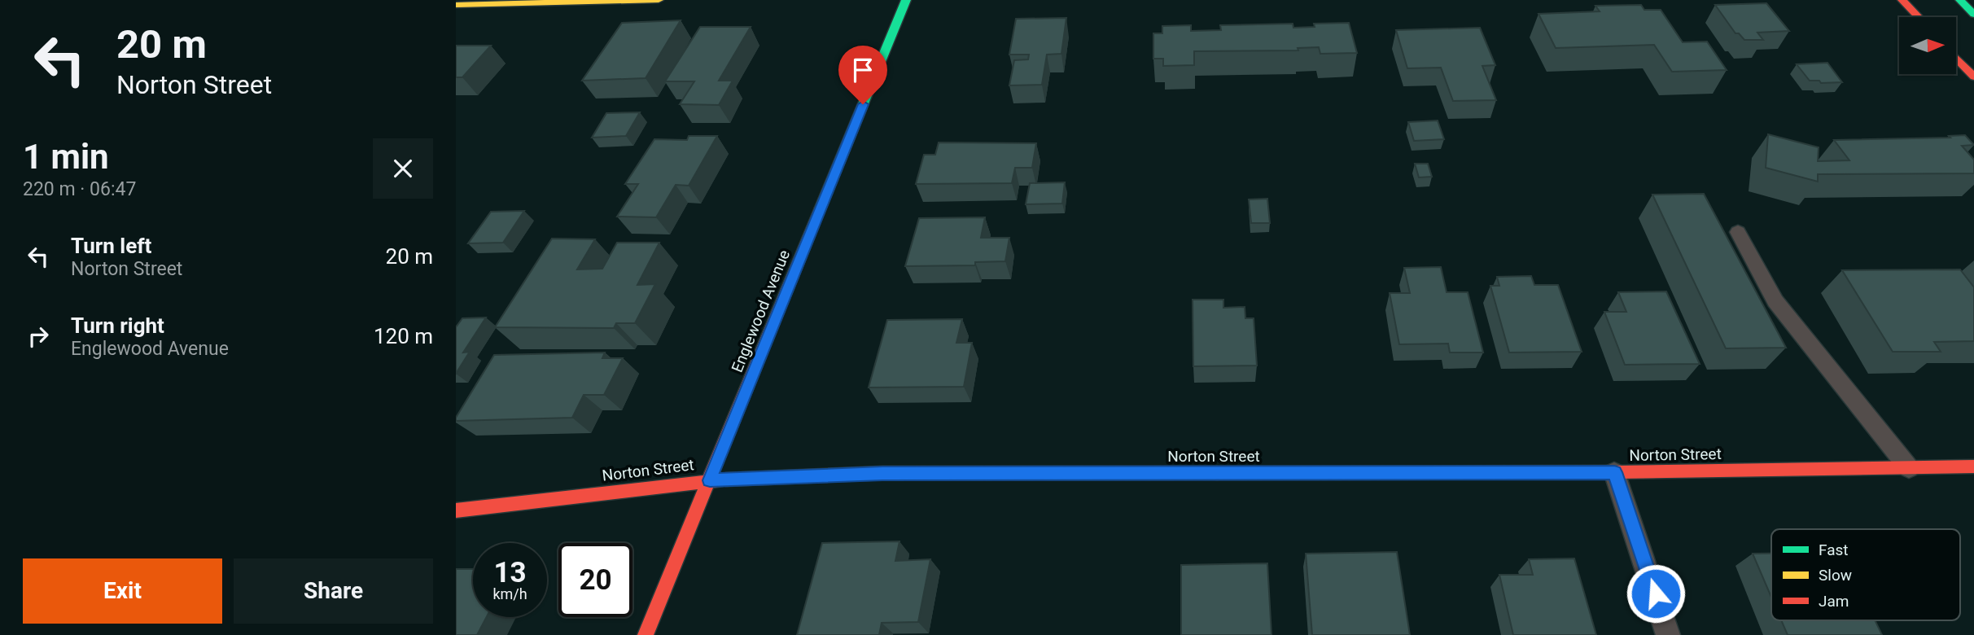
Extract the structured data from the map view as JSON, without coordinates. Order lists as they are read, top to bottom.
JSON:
{
  "streets": {
    "street": ["Englewood Avenue", "Norton Street"]
  },
  "crossings": [
    ["Englewood Avenue", "Norton Street"]
  ],
  "legend": ["Fast", "Slow", "Jam"],
  "north": "right",
  "page": {
    "turn": ["20 m", "Norton Street"],
    "heading": ["1 min", "220 m · 06:47"],
    "list": [
      {
        "name": "Turn left",
        "note": "Norton Street",
        "value": "20 m"
      },
      {
        "name": "Turn right",
        "note": "Englewood Avenue",
        "value": "120 m"
      }
    ],
    "speed": "13 km/h",
    "limit": "20",
    "buttons": ["Exit", "Share"]
  }
}
